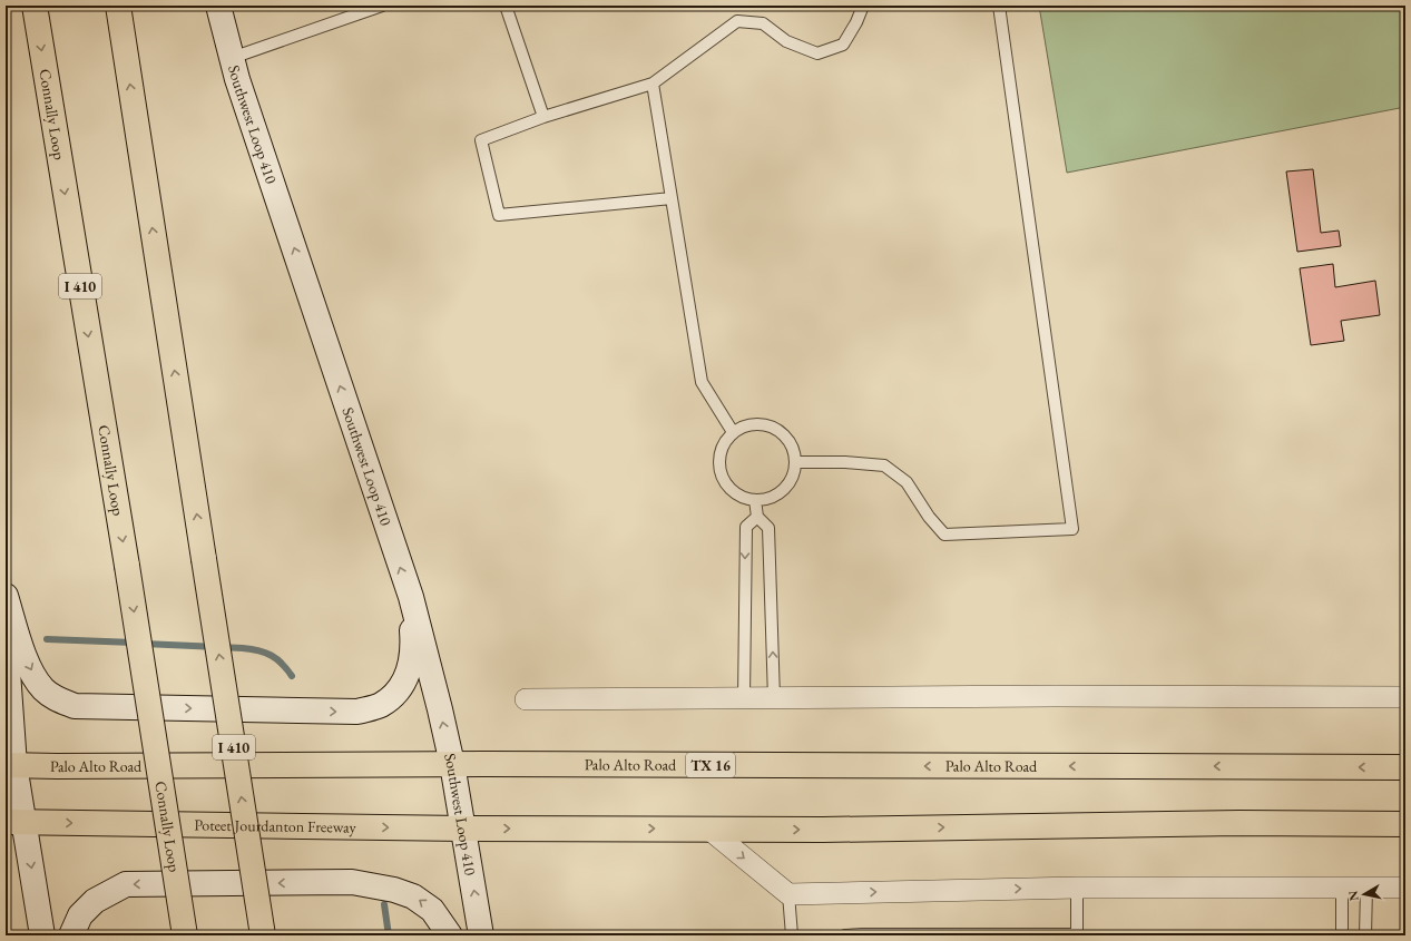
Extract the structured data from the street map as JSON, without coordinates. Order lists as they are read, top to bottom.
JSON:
{
  "streets": {
    "main road": [
      "Connally Loop",
      "Southwest Loop 410",
      "I 410",
      "Palo Alto Road",
      "TX 16",
      "Poteet Jourdanton Freeway"
    ]
  },
  "crossings": [
    ["Southwest Loop 410", "Palo Alto Road"],
    ["Southwest Loop 410", "Poteet Jourdanton Freeway"]
  ],
  "one_way": ["Poteet Jourdanton Freeway"],
  "north": "left"
}
